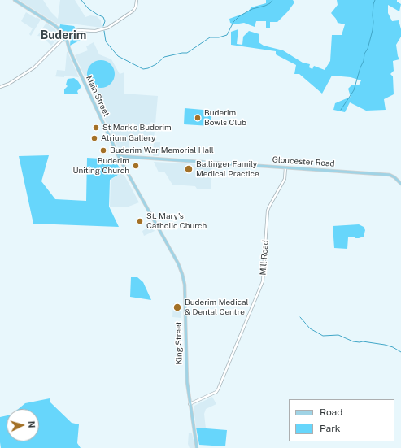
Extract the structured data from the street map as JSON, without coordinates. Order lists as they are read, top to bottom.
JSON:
{
  "streets": {
    "main road": ["Main Street", "Gloucester Road", "King Street"],
    "street": ["Mill Road"]
  },
  "crossings": [
    ["Main Street", "Gloucester Road"],
    ["Main Street", "King Street"],
    ["Gloucester Road", "Mill Road"],
    ["Gloucester Road", "King Street"],
    ["Mill Road", "King Street"]
  ],
  "districts": ["Buderim"],
  "places": [
    "Buderim Bowls Club",
    "St Mark's Buderim",
    "Atrium Gallery",
    "Buderim War Memorial Hall",
    "Buderim Uniting Church",
    "Ballinger Family Medical Practice",
    "St. Mary's Catholic Church",
    "Buderim Medical & Dental Centre"
  ],
  "legend": ["Road", "Park"],
  "north": "right"
}
